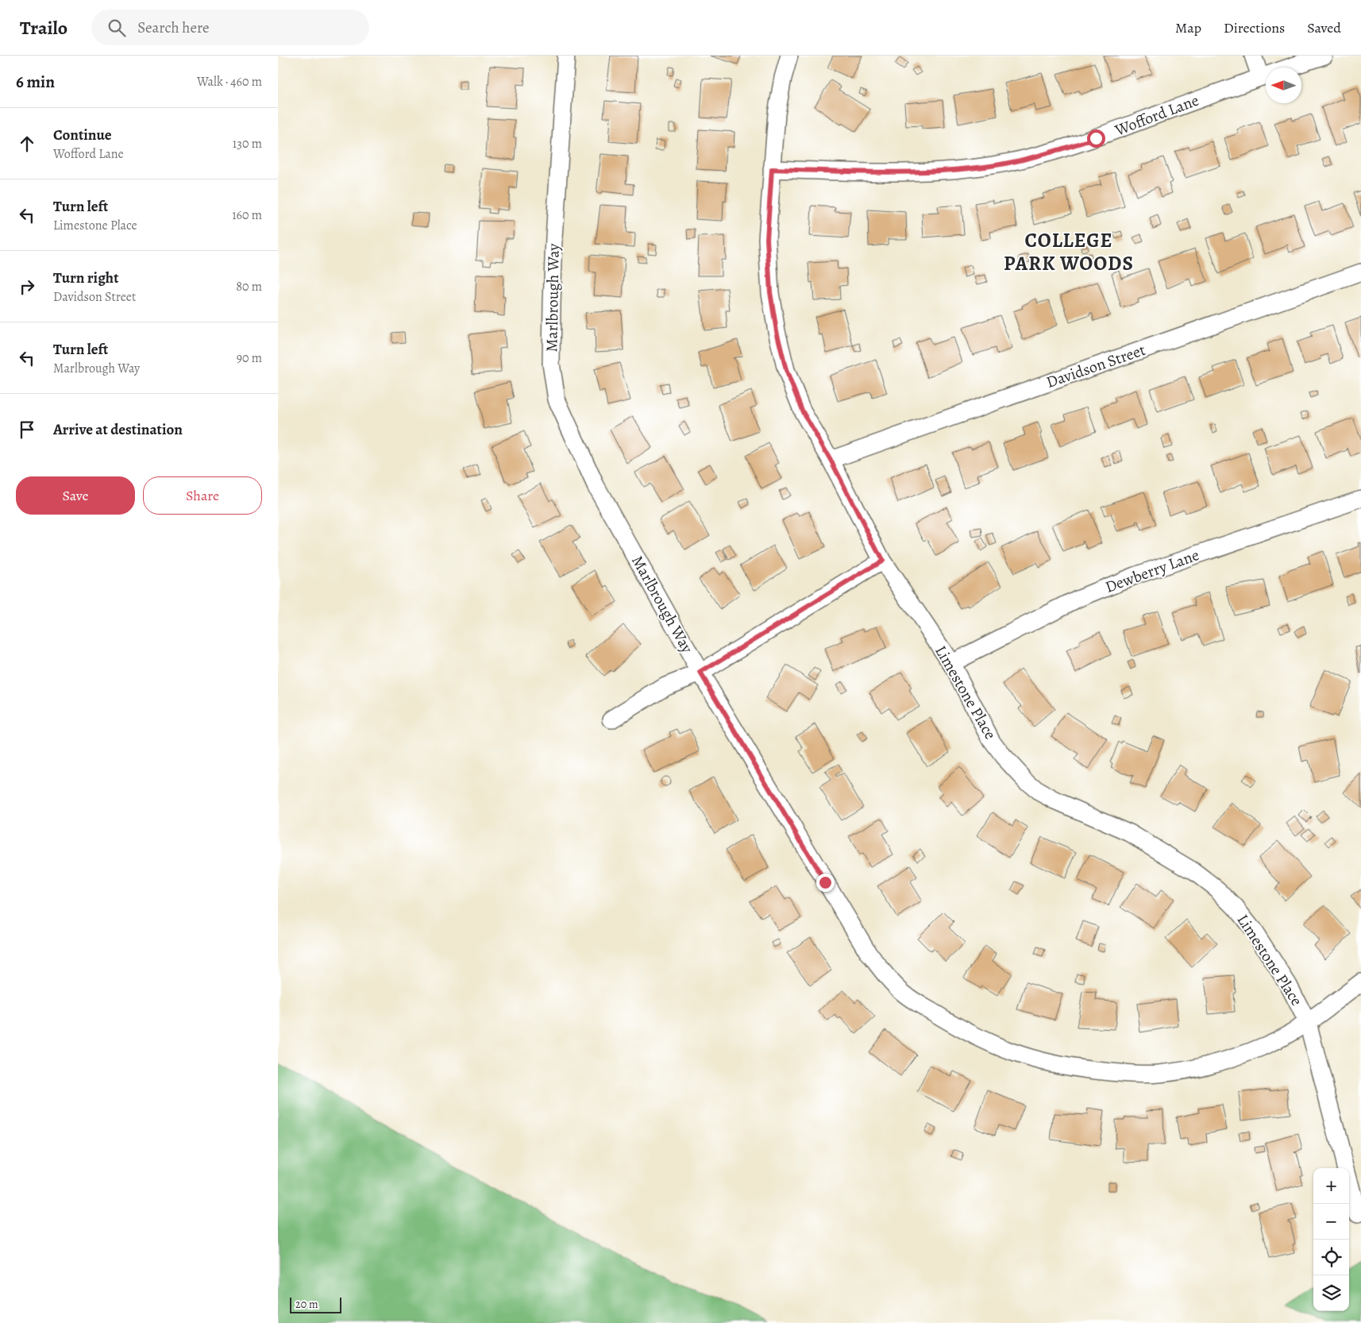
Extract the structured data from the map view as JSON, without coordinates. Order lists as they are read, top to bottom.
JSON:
{
  "streets": {
    "street": [
      "Wofford Lane",
      "Marlbrough Way",
      "Davidson Street",
      "Dewberry Lane",
      "Limestone Place"
    ]
  },
  "crossings": [
    ["Wofford Lane", "Limestone Place"],
    ["Marlbrough Way", "Limestone Place"],
    ["Davidson Street", "Limestone Place"],
    ["Dewberry Lane", "Limestone Place"]
  ],
  "districts": ["COLLEGE PARK WOODS"],
  "scale_bar": "20 m",
  "north": "left",
  "page": {
    "header": "Trailo",
    "search": "Search here",
    "nav": ["Map", "Directions", "Saved"],
    "heading": ["6 min", "Walk · 460 m"],
    "list": [
      ["Continue", "Wofford Lane", "130 m"],
      ["Turn left", "Limestone Place", "160 m"],
      ["Turn right", "Davidson Street", "80 m"],
      ["Turn left", "Marlbrough Way", "90 m"],
      "Arrive at destination"
    ],
    "buttons": ["Save", "Share"],
    "map_buttons": ["+", "−"],
    "scale": "20 m"
  }
}
